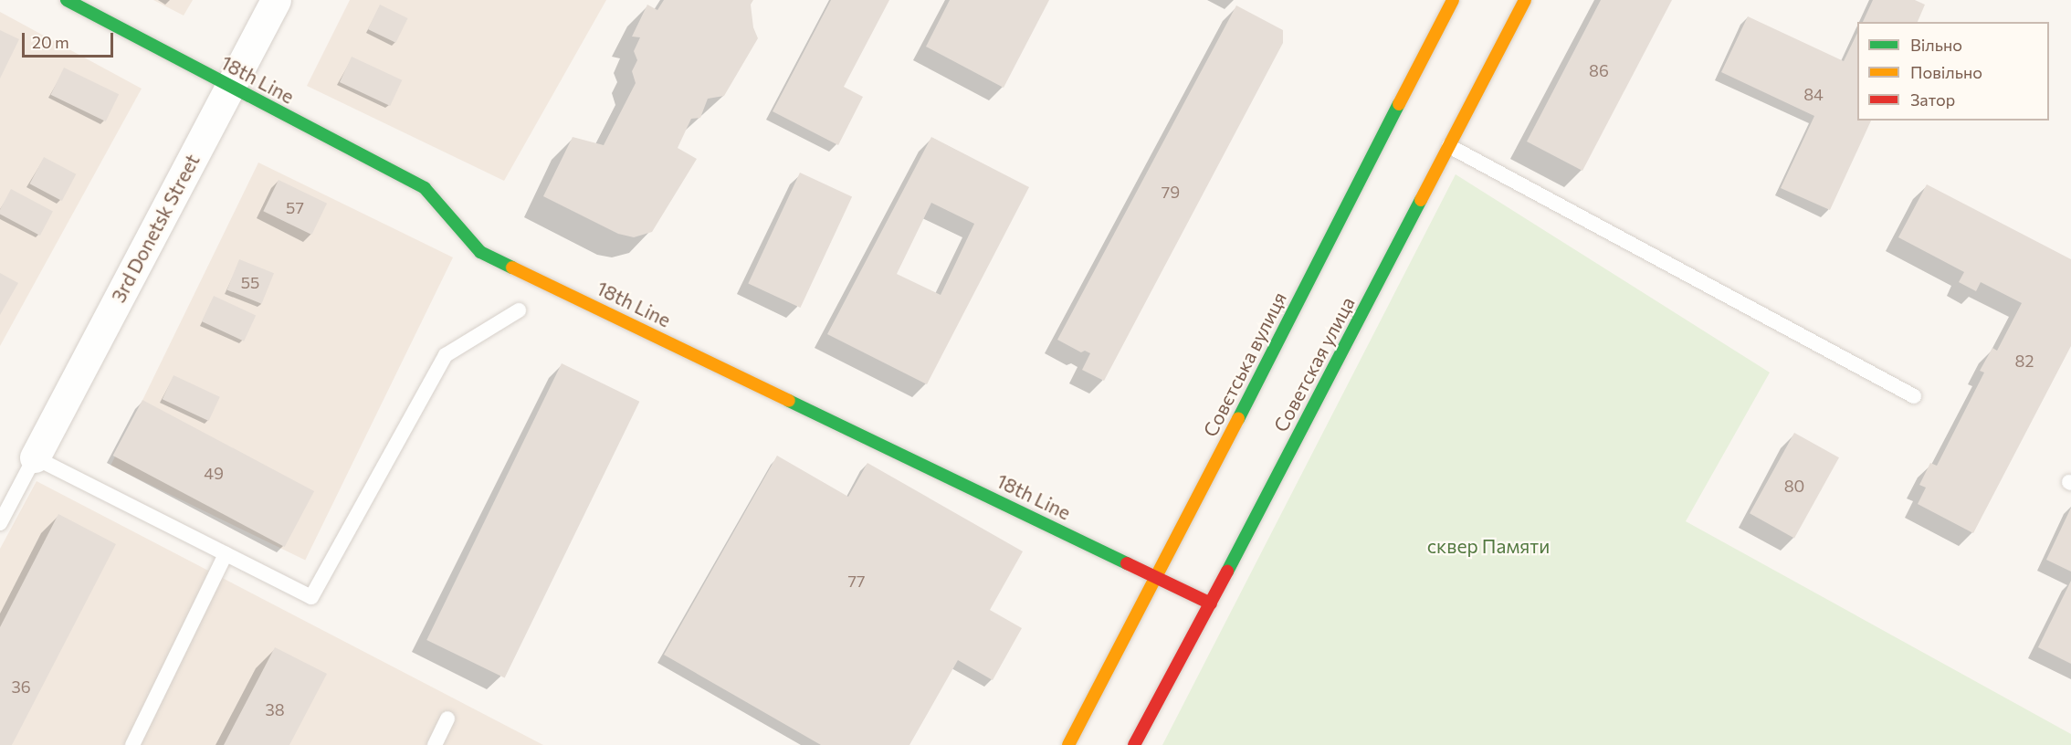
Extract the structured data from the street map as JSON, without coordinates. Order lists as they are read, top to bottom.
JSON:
{
  "streets": {
    "main road": ["18th Line", "Совєтська вулиця", "Советская улица"],
    "street": ["3rd Donetsk Street"]
  },
  "crossings": [
    ["18th Line", "3rd Donetsk Street"],
    ["18th Line", "Совєтська вулиця"],
    ["18th Line", "Советская улица"]
  ],
  "parks": ["сквер Памяти"],
  "house_numbers": [
    "86",
    "84",
    "79",
    "57",
    "55",
    "82",
    "49",
    "80",
    "77",
    "36",
    "38"
  ],
  "legend": ["Вільно", "Повільно", "Затор"],
  "scale_bar": "20 m"
}
